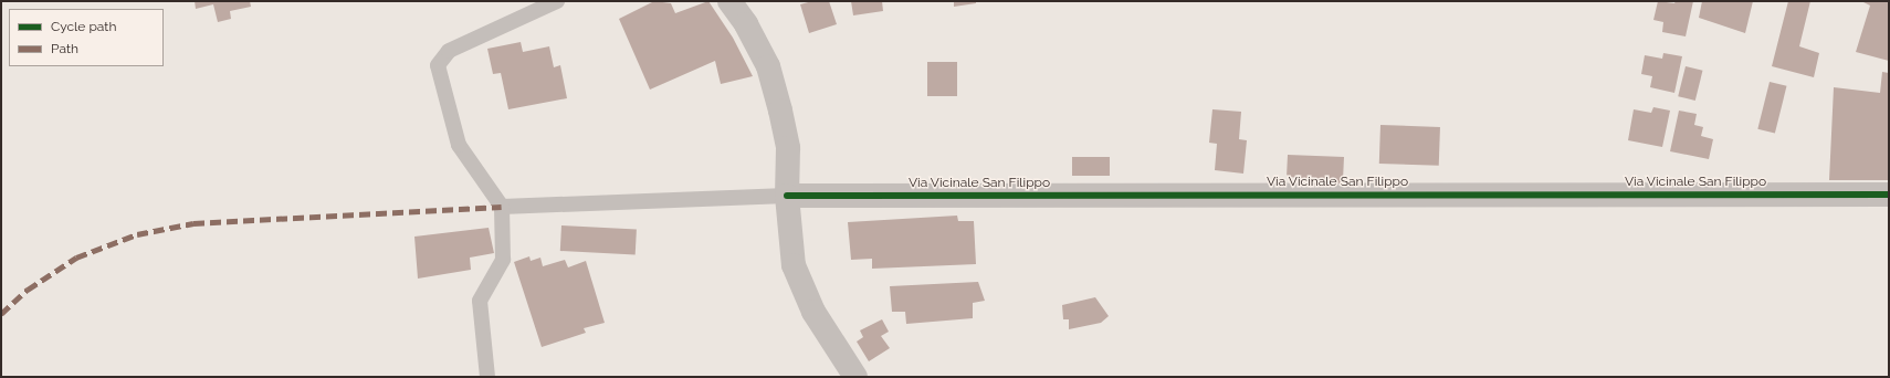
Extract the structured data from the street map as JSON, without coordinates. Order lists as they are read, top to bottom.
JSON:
{
  "streets": {
    "street": ["Via Vicinale San Filippo"]
  },
  "legend": ["Cycle path", "Path"]
}
